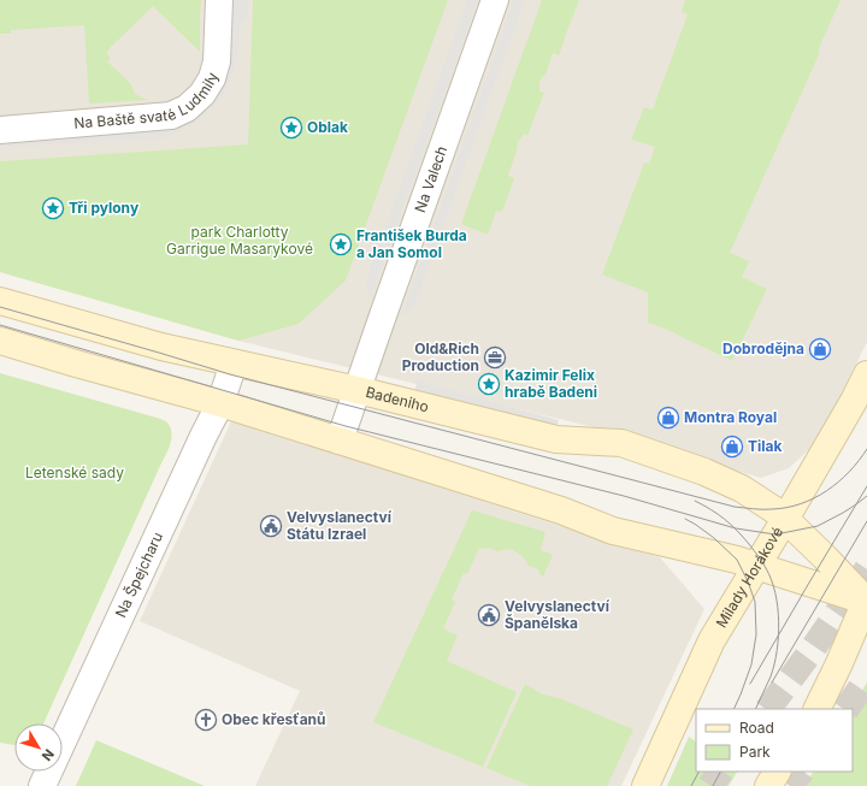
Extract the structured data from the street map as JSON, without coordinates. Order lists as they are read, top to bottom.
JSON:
{
  "streets": {
    "main road": ["Badeniho", "Milady Horákové"],
    "street": ["Na Baště svaté Ludmily", "Na Valech", "Na Špejcharu"]
  },
  "crossings": [
    ["Na Valech", "Badeniho"],
    ["Badeniho", "Na Špejcharu"],
    ["Badeniho", "Milady Horákové"]
  ],
  "parks": ["park Charlotty Garrigue Masarykové", "Letenské sady"],
  "places": {
    "place": [
      "Oblak",
      "Tři pylony",
      "František Burda a Jan Somol",
      "Kazimir Felix hrabě Badeni"
    ],
    "shop": ["Dobrodějna", "Montra Royal", "Tilak"],
    "office": ["Old&Rich Production"],
    "public building": ["Velvyslanectví Státu Izrael", "Velvyslanectví Španělska"],
    "church": ["Obec křesťanů"]
  },
  "legend": ["Road", "Park"],
  "north": "bottom right"
}
